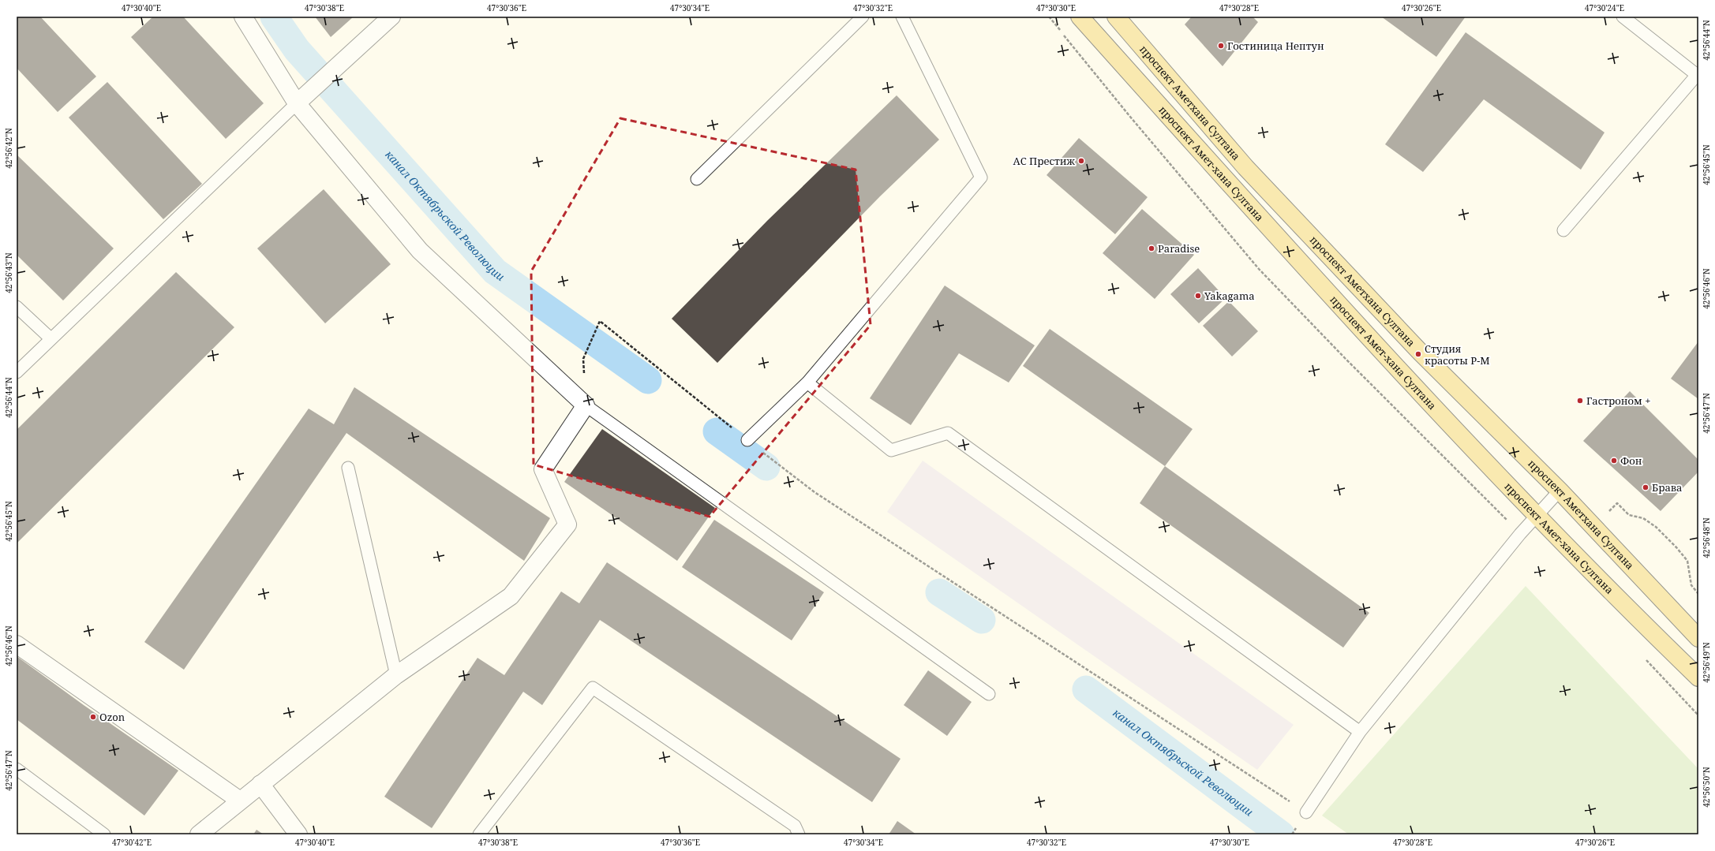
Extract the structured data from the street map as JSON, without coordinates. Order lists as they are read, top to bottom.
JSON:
{
  "streets": {
    "main road": ["проспект Аметхана Султана", "проспект Амет-хана Султана"]
  },
  "water": ["канал Октябрьской Революции"],
  "places": [
    "Гостиница Нептун",
    "АС Престиж",
    "Paradise",
    "Yakagama",
    "Студия красоты Р-М",
    "Гастроном +",
    "Фон",
    "Брава",
    "Ozon"
  ],
  "coordinates": [
    "47°30'40\"E",
    "47°30'38\"E",
    "47°30'36\"E",
    "47°30'34\"E",
    "47°30'32\"E",
    "47°30'30\"E",
    "47°30'28\"E",
    "47°30'26\"E",
    "47°30'24\"E",
    "42°56'44\"N",
    "42°56'42\"N",
    "42°56'45\"N",
    "42°56'43\"N",
    "42°56'46\"N",
    "42°56'47\"N",
    "42°56'48\"N",
    "42°56'49\"N",
    "42°56'50\"N",
    "47°30'42\"E"
  ]
}
